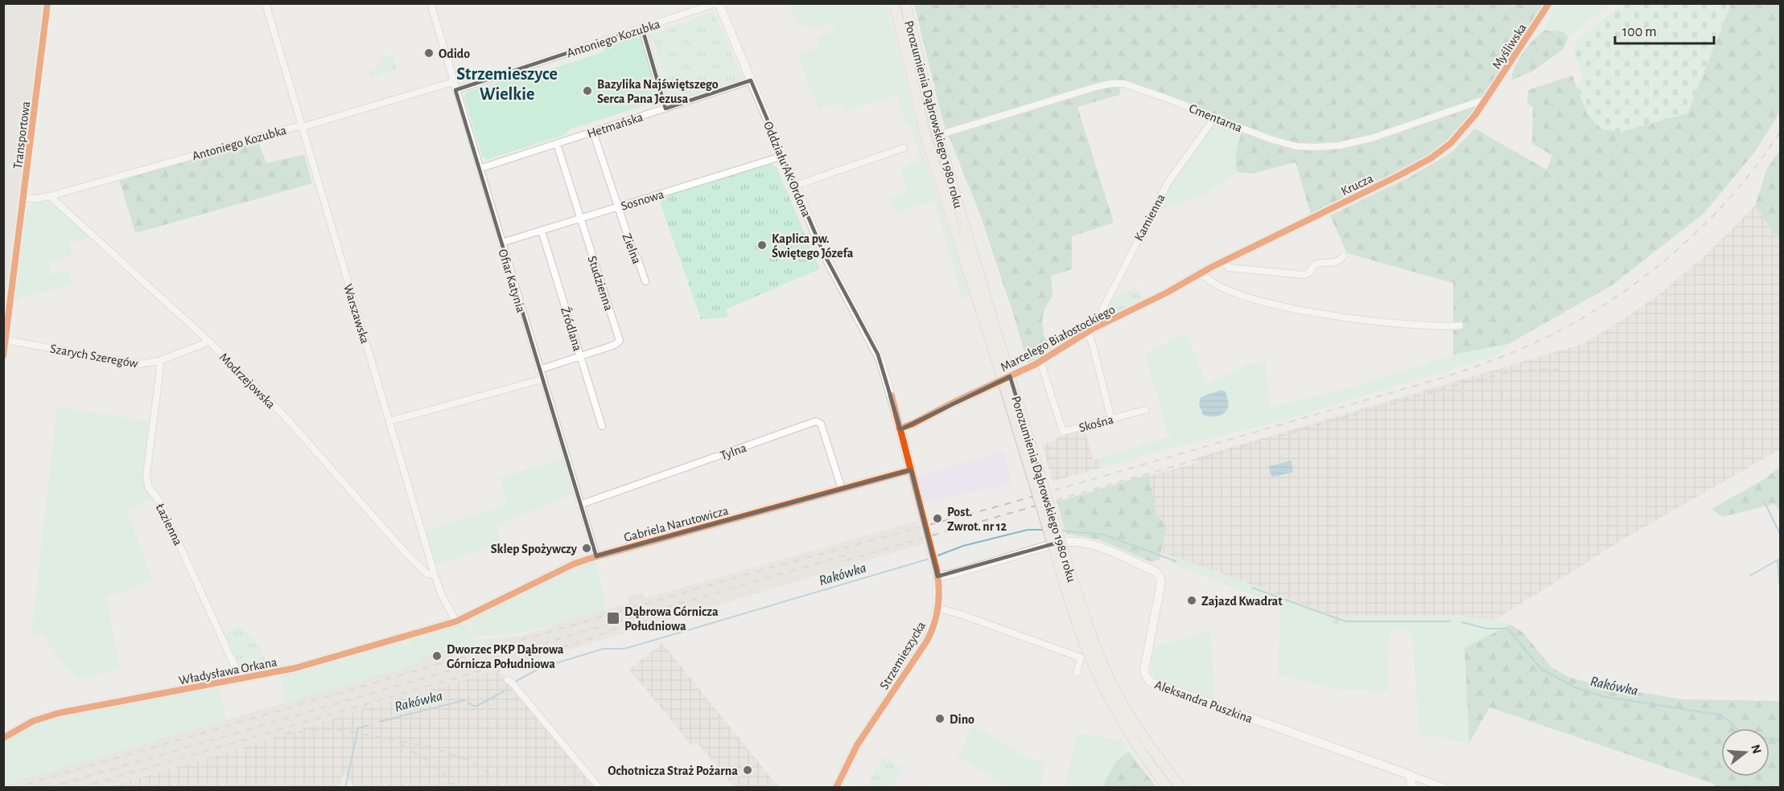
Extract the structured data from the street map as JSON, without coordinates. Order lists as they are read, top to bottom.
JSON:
{
  "streets": {
    "main road": ["Porozumienia Dąbrowskiego 1980 roku"],
    "street": [
      "Antoniego Kozubka",
      "Myśliwska",
      "Cmentarna",
      "Hetmańska",
      "Transportowa",
      "Oddziału AK Ordona",
      "Krucza",
      "Sosnowa",
      "Kamienna",
      "Zielna",
      "Ofiar Katynia",
      "Studzienna",
      "Warszawska",
      "Źródlana",
      "Marcelego Białostockiego",
      "Szarych Szeregów",
      "Modrzejowska",
      "Skośna",
      "Tylna",
      "Gabriela Narutowicza",
      "Łazienna",
      "Strzemieszycka",
      "Władysława Orkana",
      "Aleksandra Puszkina"
    ]
  },
  "crossings": [
    ["Antoniego Kozubka", "Transportowa"],
    ["Antoniego Kozubka", "Oddziału AK Ordona"],
    ["Antoniego Kozubka", "Ofiar Katynia"],
    ["Antoniego Kozubka", "Warszawska"],
    ["Antoniego Kozubka", "Modrzejowska"],
    ["Myśliwska", "Cmentarna"],
    ["Myśliwska", "Krucza"],
    ["Cmentarna", "Krucza"],
    ["Cmentarna", "Kamienna"],
    ["Hetmańska", "Oddziału AK Ordona"],
    ["Hetmańska", "Zielna"],
    ["Hetmańska", "Ofiar Katynia"],
    ["Hetmańska", "Studzienna"],
    ["Transportowa", "Szarych Szeregów"],
    ["Oddziału AK Ordona", "Sosnowa"],
    ["Oddziału AK Ordona", "Marcelego Białostockiego"],
    ["Oddziału AK Ordona", "Gabriela Narutowicza"],
    ["Oddziału AK Ordona", "Strzemieszycka"],
    ["Krucza", "Marcelego Białostockiego"],
    ["Sosnowa", "Zielna"],
    ["Sosnowa", "Ofiar Katynia"],
    ["Sosnowa", "Studzienna"],
    ["Sosnowa", "Źródlana"],
    ["Kamienna", "Marcelego Białostockiego"],
    ["Ofiar Katynia", "Studzienna"],
    ["Ofiar Katynia", "Tylna"],
    ["Ofiar Katynia", "Gabriela Narutowicza"],
    ["Studzienna", "Źródlana"],
    ["Warszawska", "Modrzejowska"],
    ["Warszawska", "Gabriela Narutowicza"],
    ["Warszawska", "Władysława Orkana"],
    ["Marcelego Białostockiego", "Skośna"],
    ["Szarych Szeregów", "Modrzejowska"],
    ["Szarych Szeregów", "Łazienna"],
    ["Tylna", "Gabriela Narutowicza"],
    ["Gabriela Narutowicza", "Władysława Orkana"],
    ["Łazienna", "Władysława Orkana"],
    ["Strzemieszycka", "Aleksandra Puszkina"]
  ],
  "districts": ["Strzemieszyce Wielkie"],
  "water": ["Rakówka"],
  "places": {
    "other": [
      "Odido",
      "Bazylika Najświętszego Serca Pana Jezusa",
      "Kaplica pw. Świętego Józefa",
      "Post. Zwrot. nr 12",
      "Sklep Spożywczy",
      "Zajazd Kwadrat",
      "Dworzec PKP Dąbrowa Górnicza Południowa",
      "Dino",
      "Ochotnicza Straż Pożarna"
    ],
    "transit": ["Dąbrowa Górnicza Południowa"]
  },
  "scale_bar": "100 m",
  "north": "right"
}
